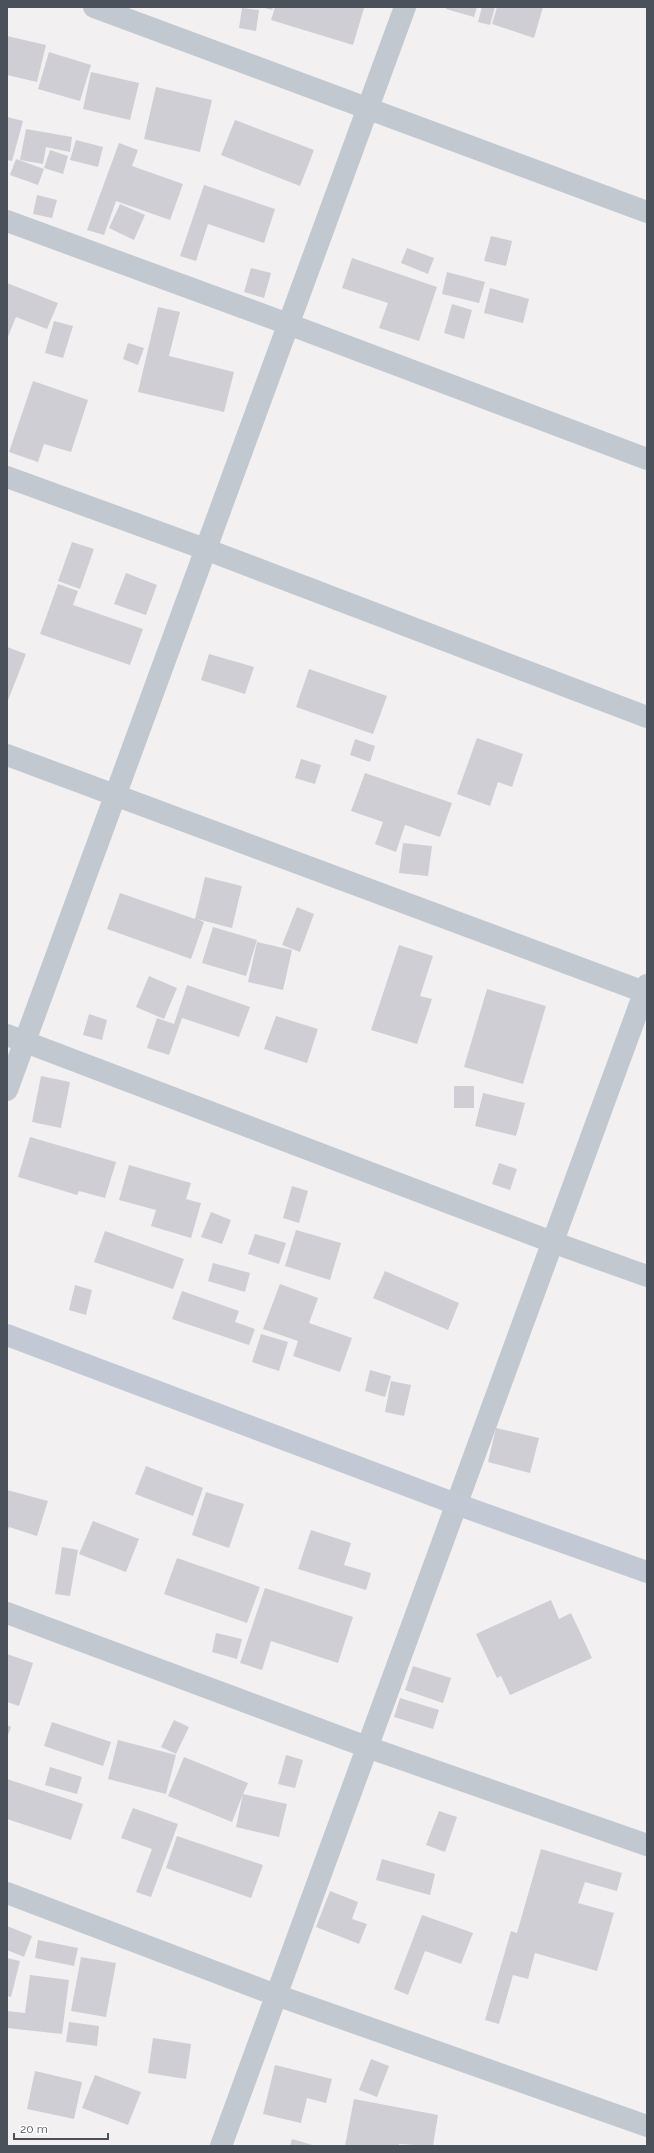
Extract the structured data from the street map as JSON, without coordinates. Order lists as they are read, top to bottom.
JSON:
{
  "scale_bar": "20 m"
}
